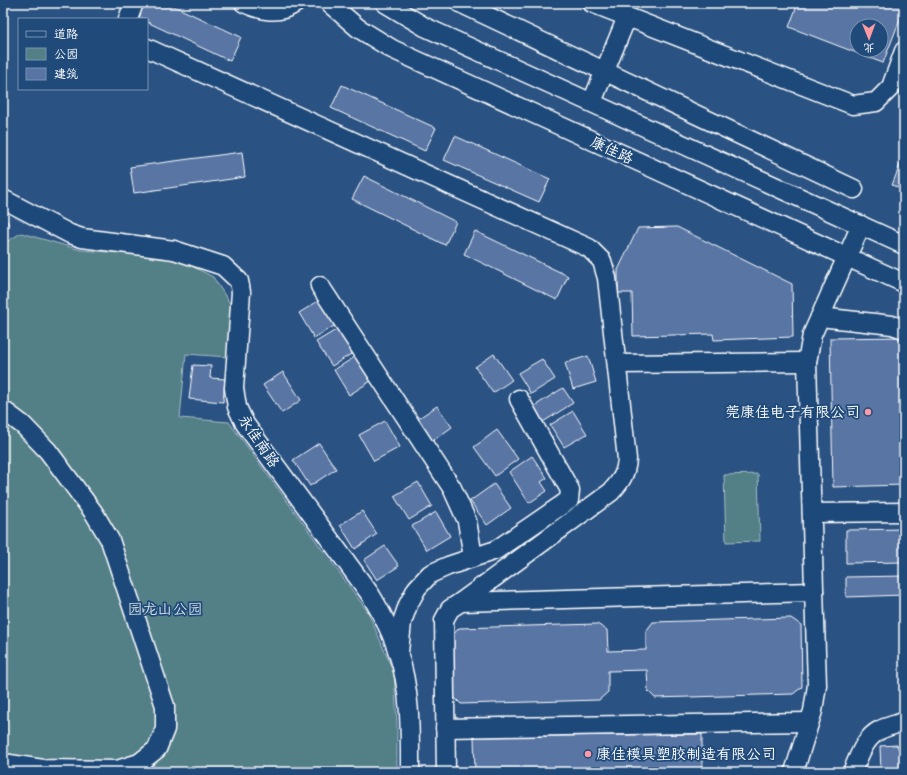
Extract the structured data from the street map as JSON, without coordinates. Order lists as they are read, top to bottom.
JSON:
{
  "streets": {
    "street": ["康佳路", "永佳南路"]
  },
  "parks": ["园龙山公园"],
  "places": ["莞康佳电子有限公司", "康佳模具塑胶制造有限公司"],
  "legend": ["道路", "公园", "建筑"],
  "north": "bottom"
}
